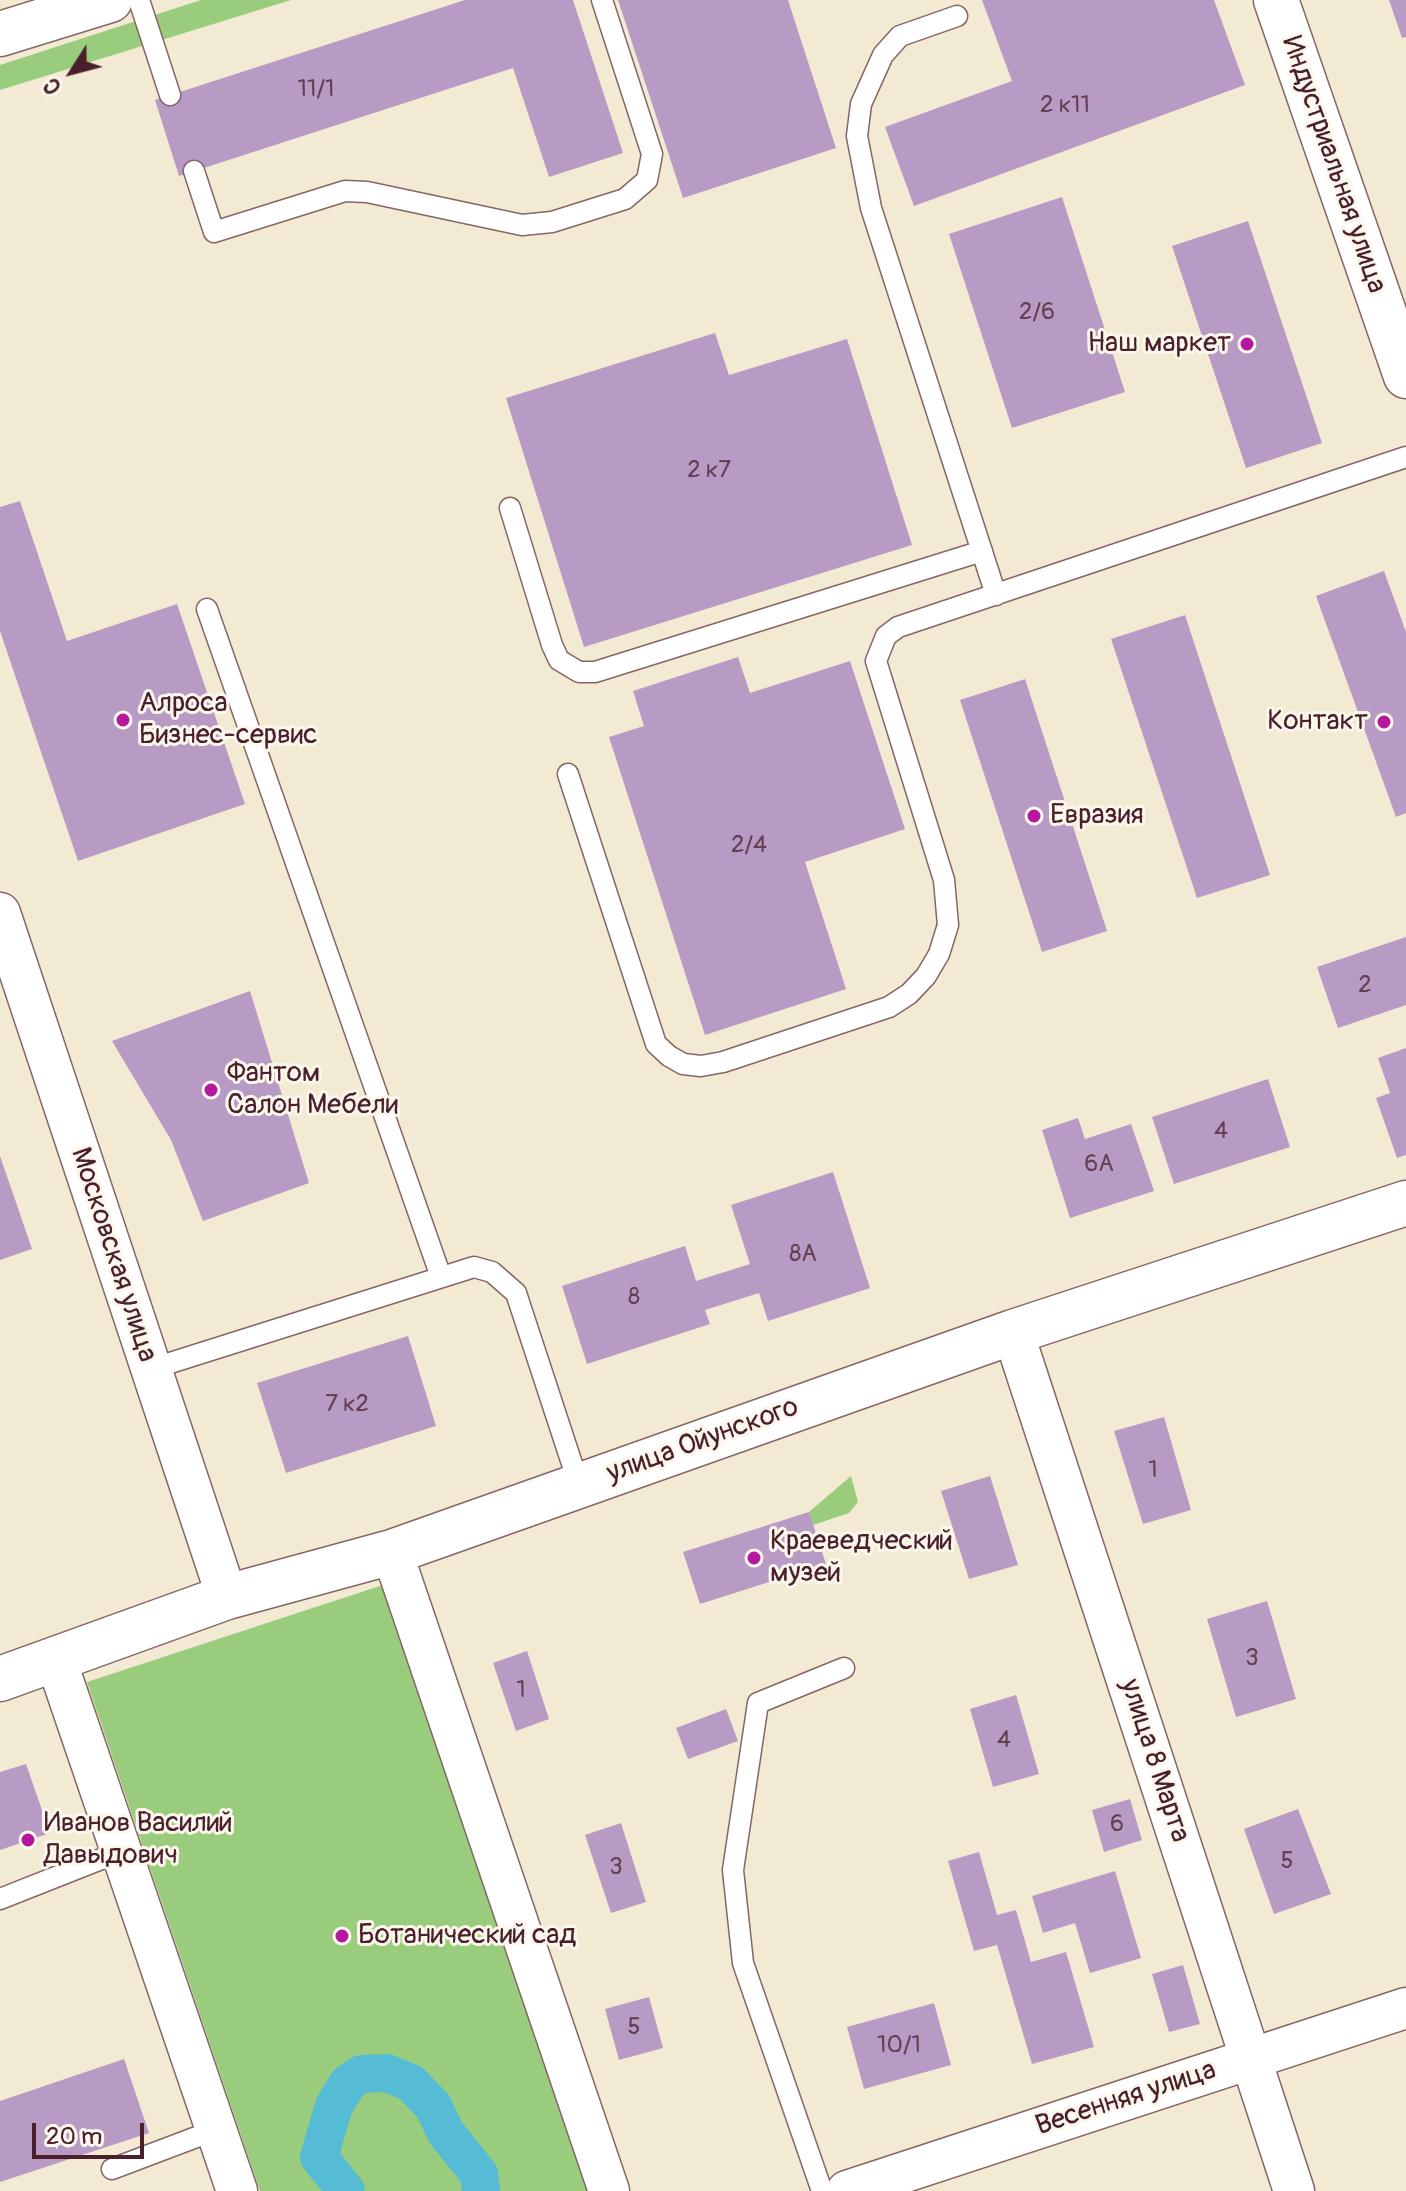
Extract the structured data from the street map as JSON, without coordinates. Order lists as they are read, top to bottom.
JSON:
{
  "streets": {
    "main road": ["Индустриальная улица", "улица Ойунского"],
    "street": ["Московская улица", "улица 8 Марта", "Весенняя улица"]
  },
  "crossings": [
    ["Московская улица", "улица Ойунского"],
    ["улица Ойунского", "улица 8 Марта"],
    ["улица 8 Марта", "Весенняя улица"]
  ],
  "places": [
    "Наш маркет",
    "Алроса Бизнес-сервис",
    "Контакт",
    "Евразия",
    "Фантом Салон Мебели",
    "Краеведческий музей",
    "Иванов Василий Давыдович",
    "Ботанический сад"
  ],
  "house_numbers": [
    "11/1",
    "2 к11",
    "2/6",
    "2 к7",
    "2/4",
    "2",
    "4",
    "6А",
    "8А",
    "8",
    "7 к2",
    "1",
    "3",
    "1",
    "4",
    "6",
    "5",
    "3",
    "5",
    "10/1"
  ],
  "scale_bar": "20 m",
  "north": "bottom left"
}
